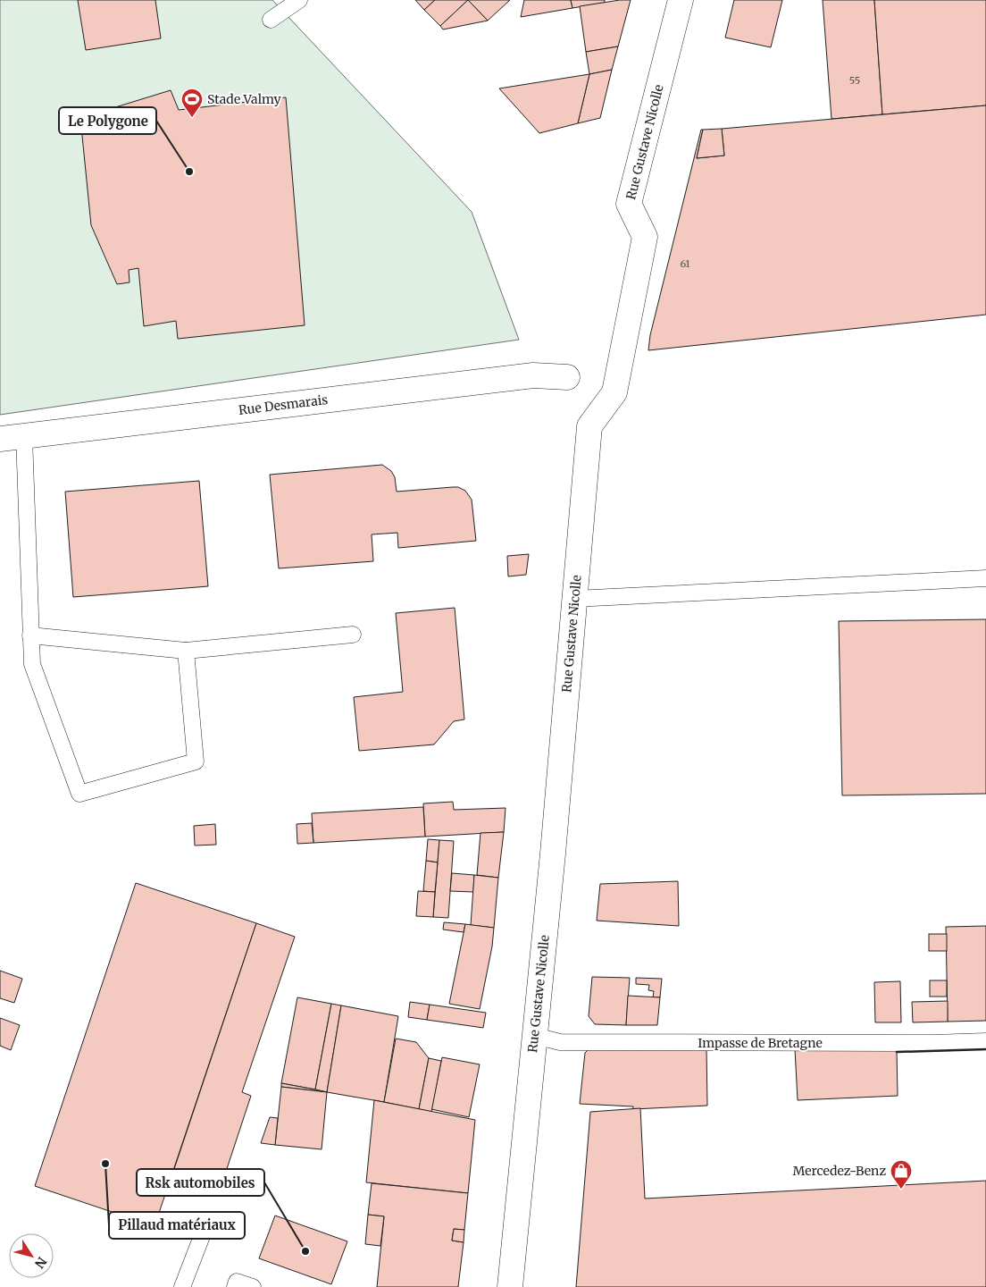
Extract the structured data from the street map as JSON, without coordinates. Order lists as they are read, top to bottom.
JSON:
{
  "streets": {
    "street": ["Rue Gustave Nicolle", "Rue Desmarais"],
    "lane": ["Impasse de Bretagne"]
  },
  "crossings": [
    ["Rue Gustave Nicolle", "Impasse de Bretagne"]
  ],
  "places": {
    "sports": ["Stade Valmy"],
    "other": ["Le Polygone", "Pillaud matériaux", "Rsk automobiles"],
    "shop": ["Mercedez-Benz"]
  },
  "house_numbers": ["55", "61"],
  "north": "bottom right"
}
